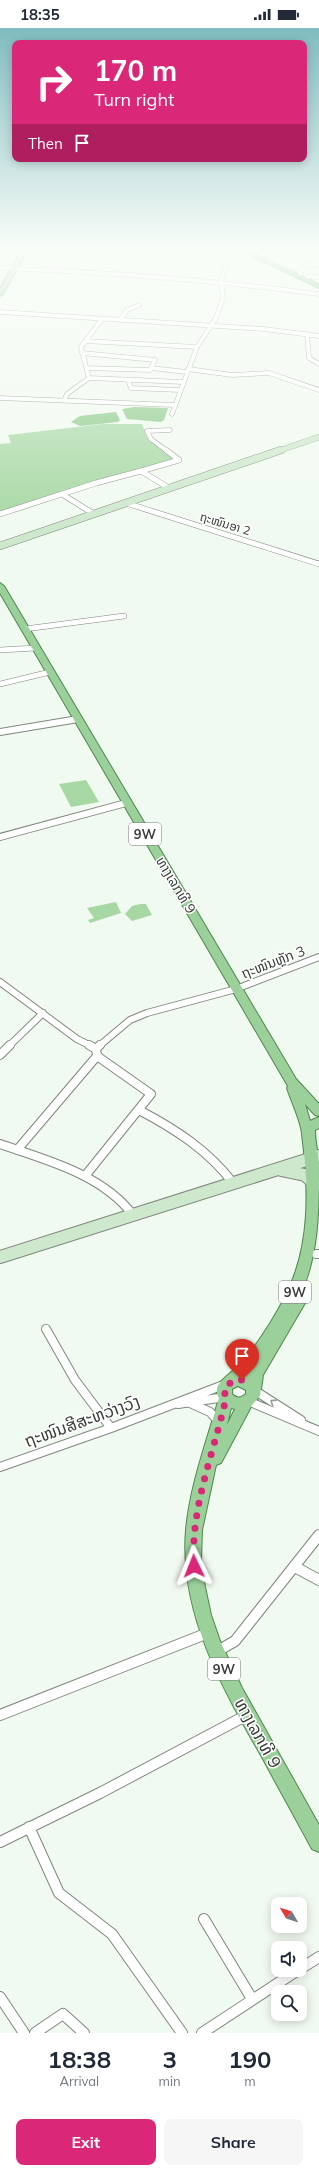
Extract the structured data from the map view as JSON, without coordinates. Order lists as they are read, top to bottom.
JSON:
{
  "streets": {
    "main road": ["9W", "ທາງເລກທີ 9"],
    "street": ["ຖະໜົນອາ 2", "ຖະໜົນຫຼັກ 3", "ຖະໜົນສີສະຫວ່າງວົງ"]
  },
  "crossings": [
    ["ທາງເລກທີ 9", "ຖະໜົນຫຼັກ 3"],
    ["ທາງເລກທີ 9", "ຖະໜົນສີສະຫວ່າງວົງ"]
  ],
  "north": "top left",
  "page": {
    "status": "18:35",
    "turn": ["170 m", "Turn right"],
    "then": "Then",
    "eta": [
      "18:38",
      "Arrival",
      "3",
      "min",
      "190",
      "m"
    ],
    "buttons": ["Exit", "Share"]
  }
}
